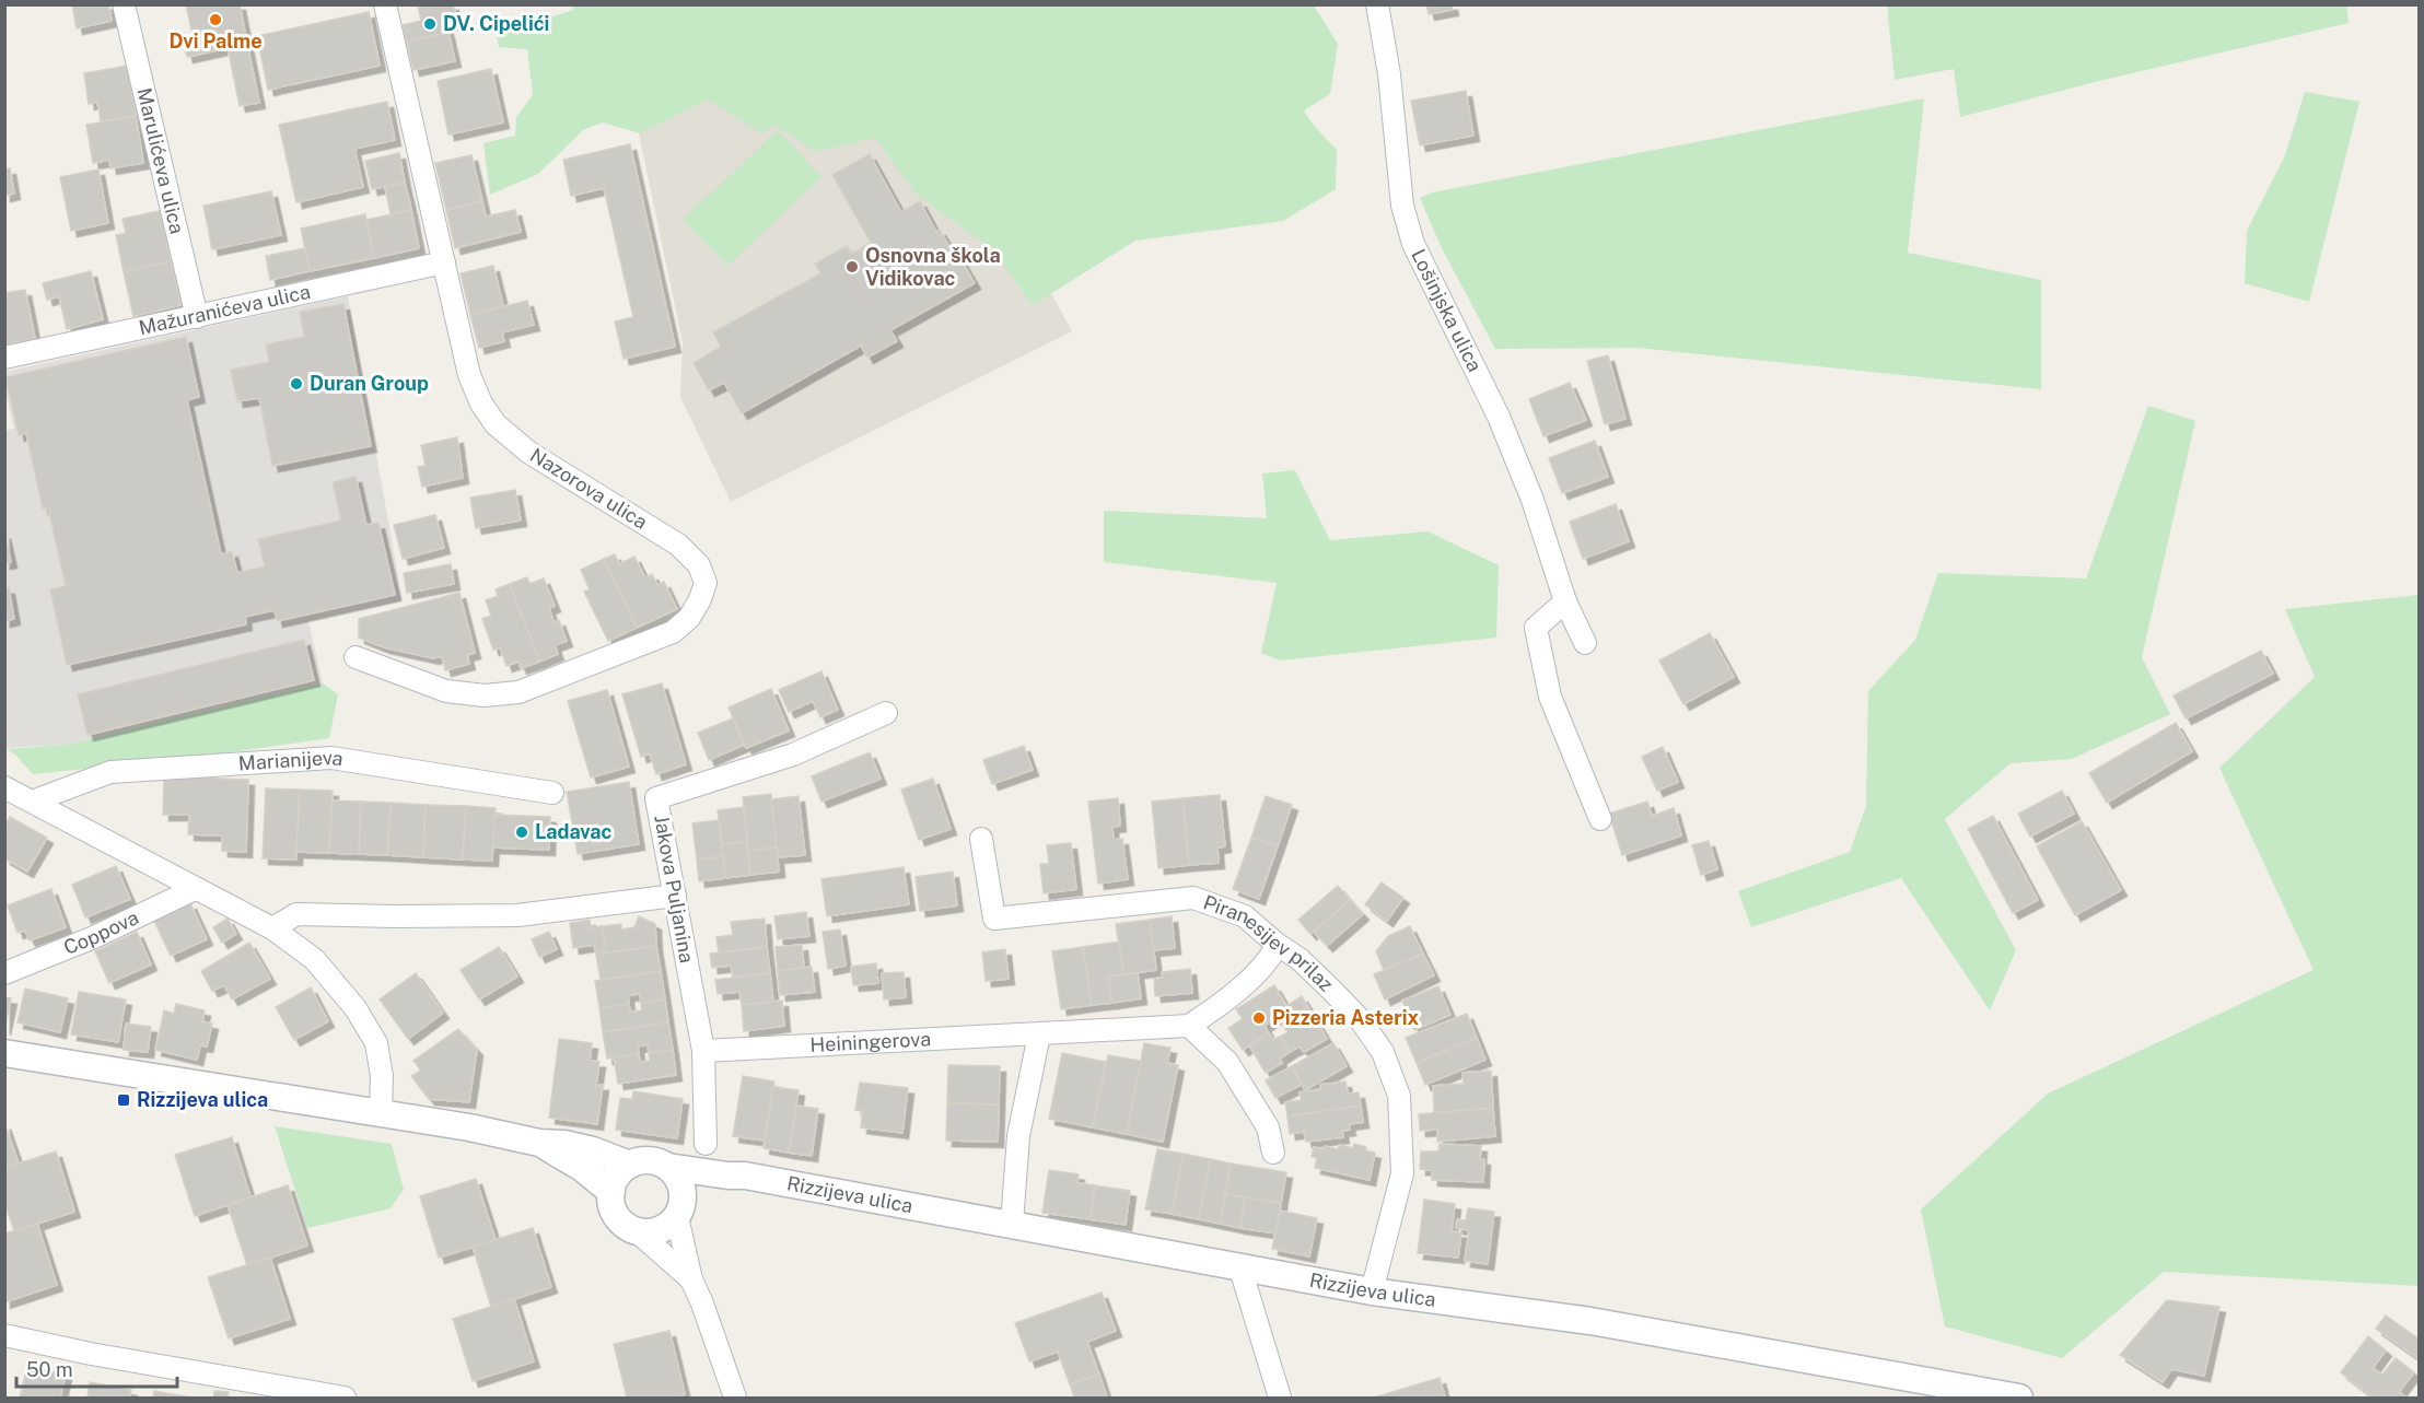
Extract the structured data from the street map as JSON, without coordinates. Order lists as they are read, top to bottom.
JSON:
{
  "streets": {
    "street": [
      "Marulićeva ulica",
      "Lošinjska ulica",
      "Mažuranićeva ulica",
      "Nazorova ulica",
      "Marianijeva",
      "Jakova Puljanina",
      "Coppova",
      "Piranesijev prilaz",
      "Heiningerova",
      "Rizzijeva ulica"
    ]
  },
  "crossings": [
    ["Marulićeva ulica", "Mažuranićeva ulica"],
    ["Mažuranićeva ulica", "Nazorova ulica"],
    ["Jakova Puljanina", "Heiningerova"],
    ["Piranesijev prilaz", "Rizzijeva ulica"]
  ],
  "places": {
    "other": [
      "Dvi Palme",
      "DV. Cipelići",
      "Osnovna škola Vidikovac",
      "Duran Group",
      "Ladavac",
      "Pizzeria Asterix"
    ],
    "transit": ["Rizzijeva ulica"]
  },
  "scale_bar": "50 m"
}
